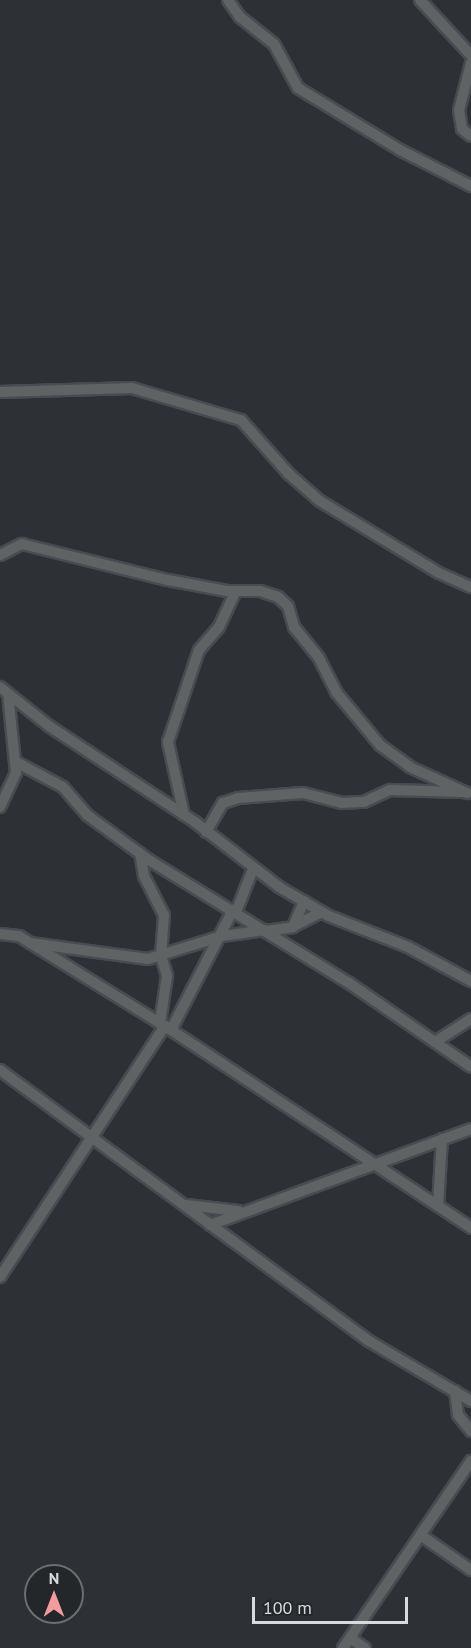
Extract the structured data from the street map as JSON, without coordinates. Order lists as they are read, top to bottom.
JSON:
{
  "scale_bar": "100 m",
  "north": "top"
}
